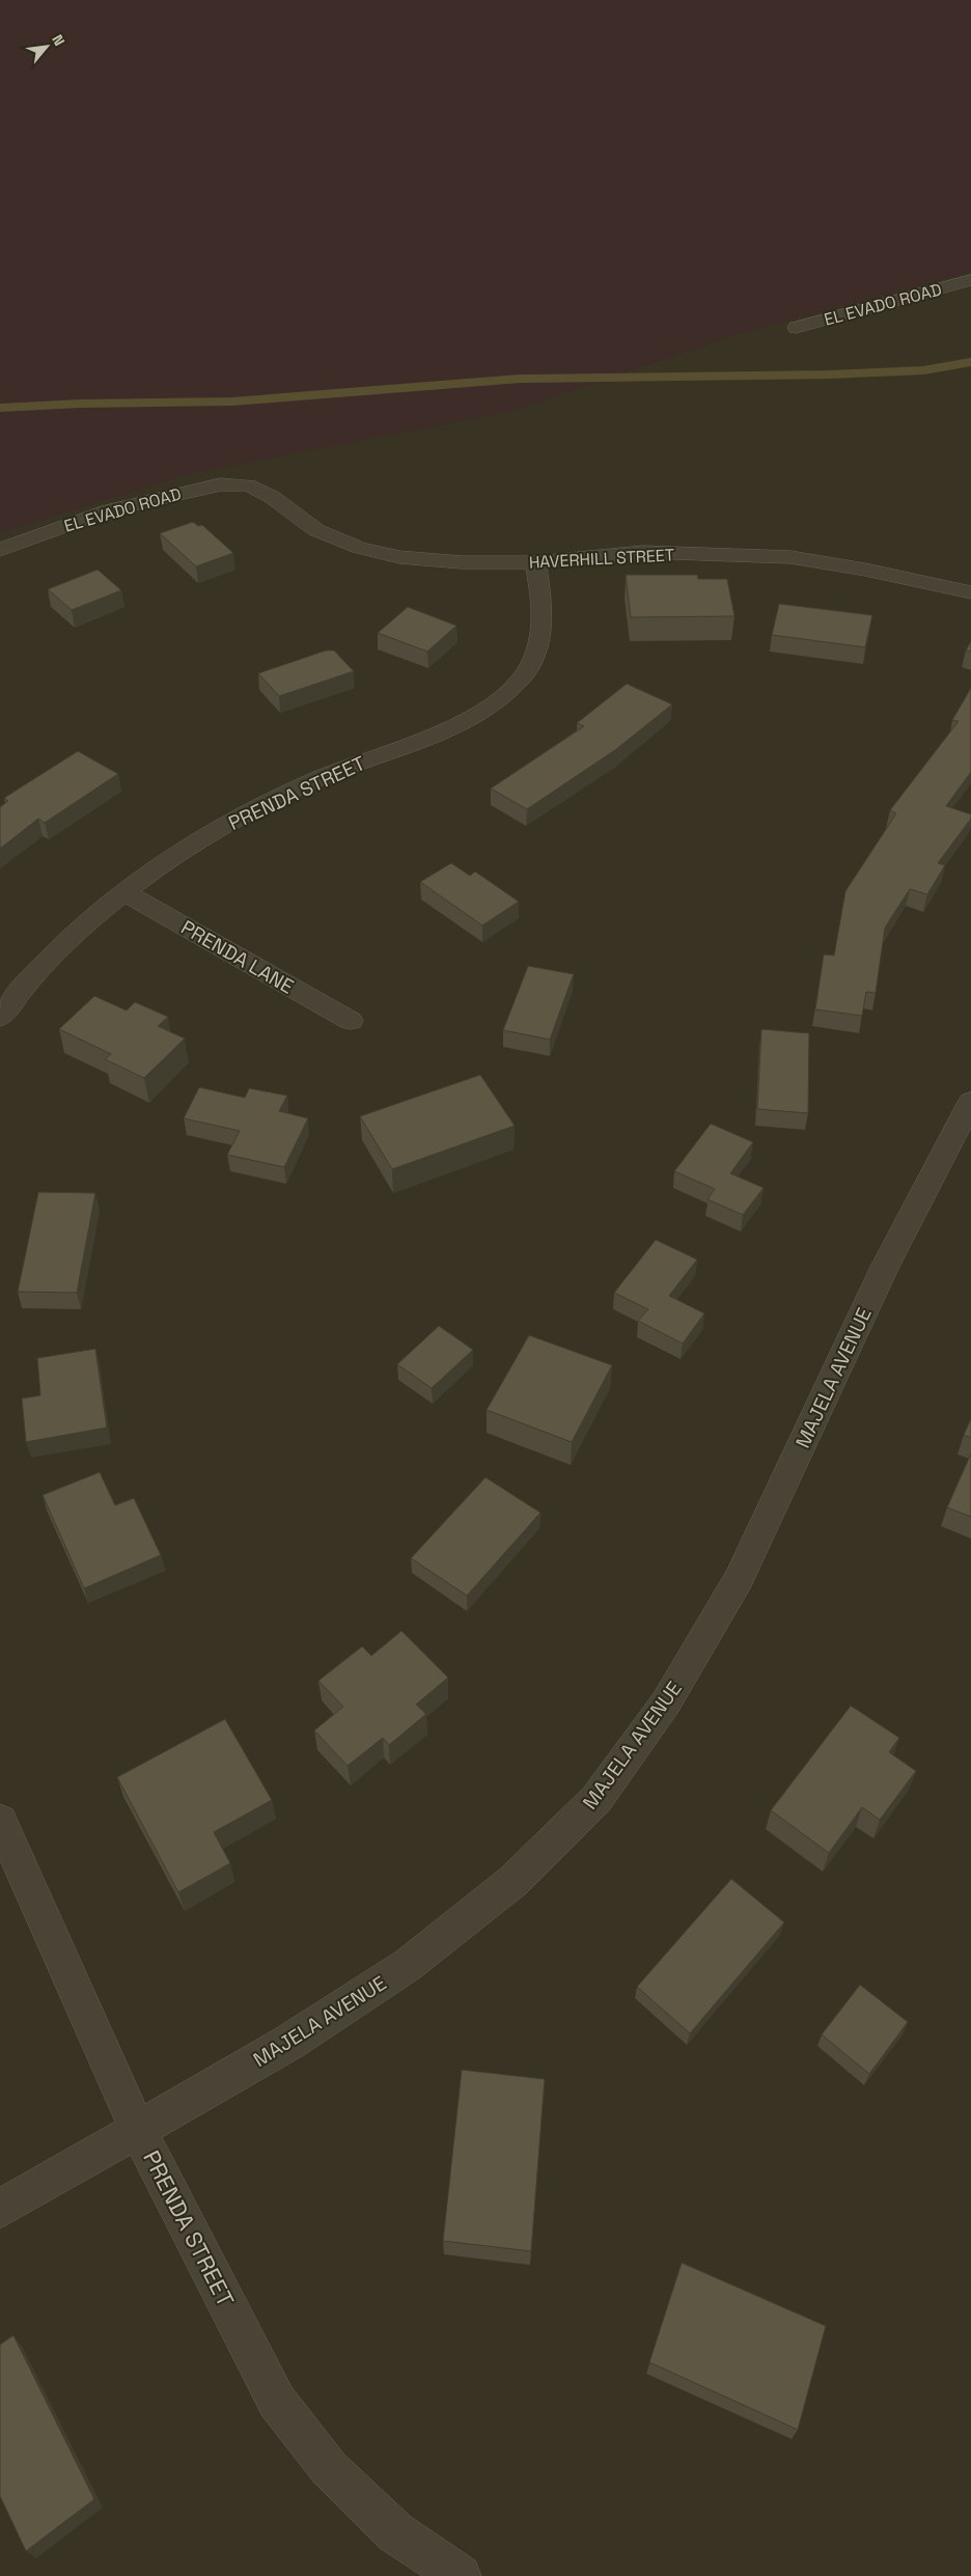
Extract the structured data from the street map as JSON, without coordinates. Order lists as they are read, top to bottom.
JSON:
{
  "streets": {
    "street": [
      "EL EVADO ROAD",
      "HAVERHILL STREET",
      "PRENDA STREET",
      "PRENDA LANE",
      "MAJELA AVENUE"
    ]
  },
  "crossings": [
    ["EL EVADO ROAD", "HAVERHILL STREET"],
    ["HAVERHILL STREET", "PRENDA STREET"],
    ["PRENDA STREET", "PRENDA LANE"],
    ["PRENDA STREET", "MAJELA AVENUE"]
  ],
  "north": "top right"
}
